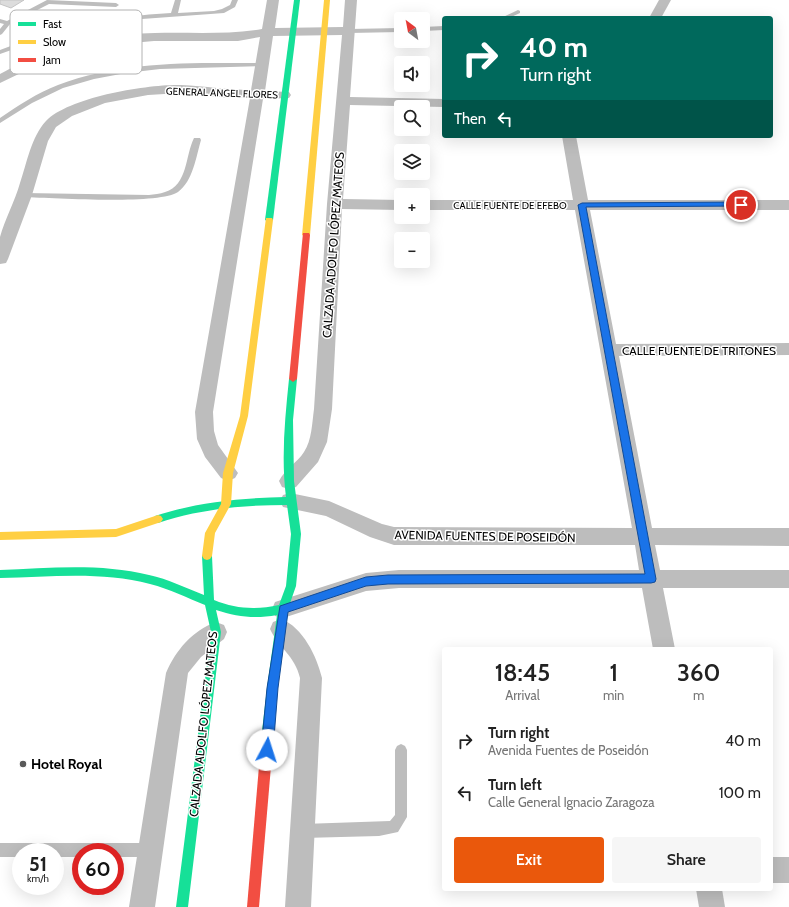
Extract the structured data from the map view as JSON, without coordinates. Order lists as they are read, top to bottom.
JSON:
{
  "streets": {
    "main road": ["CALZADA ADOLFO LÓPEZ MATEOS", "AVENIDA FUENTES DE POSEIDÓN"],
    "street": ["GENERAL ANGEL FLORES", "CALLE FUENTE DE EFEBO", "CALLE FUENTE DE TRITONES"]
  },
  "crossings": [
    ["GENERAL ANGEL FLORES", "CALZADA ADOLFO LÓPEZ MATEOS"],
    ["CALZADA ADOLFO LÓPEZ MATEOS", "AVENIDA FUENTES DE POSEIDÓN"]
  ],
  "places": ["Hotel Royal"],
  "legend": ["Fast", "Slow", "Jam"],
  "north": "top left",
  "page": {
    "map_buttons": ["+", "−"],
    "turn": ["40 m", "Turn right"],
    "then": "Then",
    "eta": [
      "18:45",
      "Arrival",
      "1",
      "min",
      "360",
      "m"
    ],
    "list": [
      {
        "name": "Turn right",
        "note": "Avenida Fuentes de Poseidón",
        "value": "40 m"
      },
      {
        "name": "Turn left",
        "note": "Calle General Ignacio Zaragoza",
        "value": "100 m"
      }
    ],
    "buttons": ["Exit", "Share"],
    "speed": "51 km/h",
    "limit": "60"
  }
}
